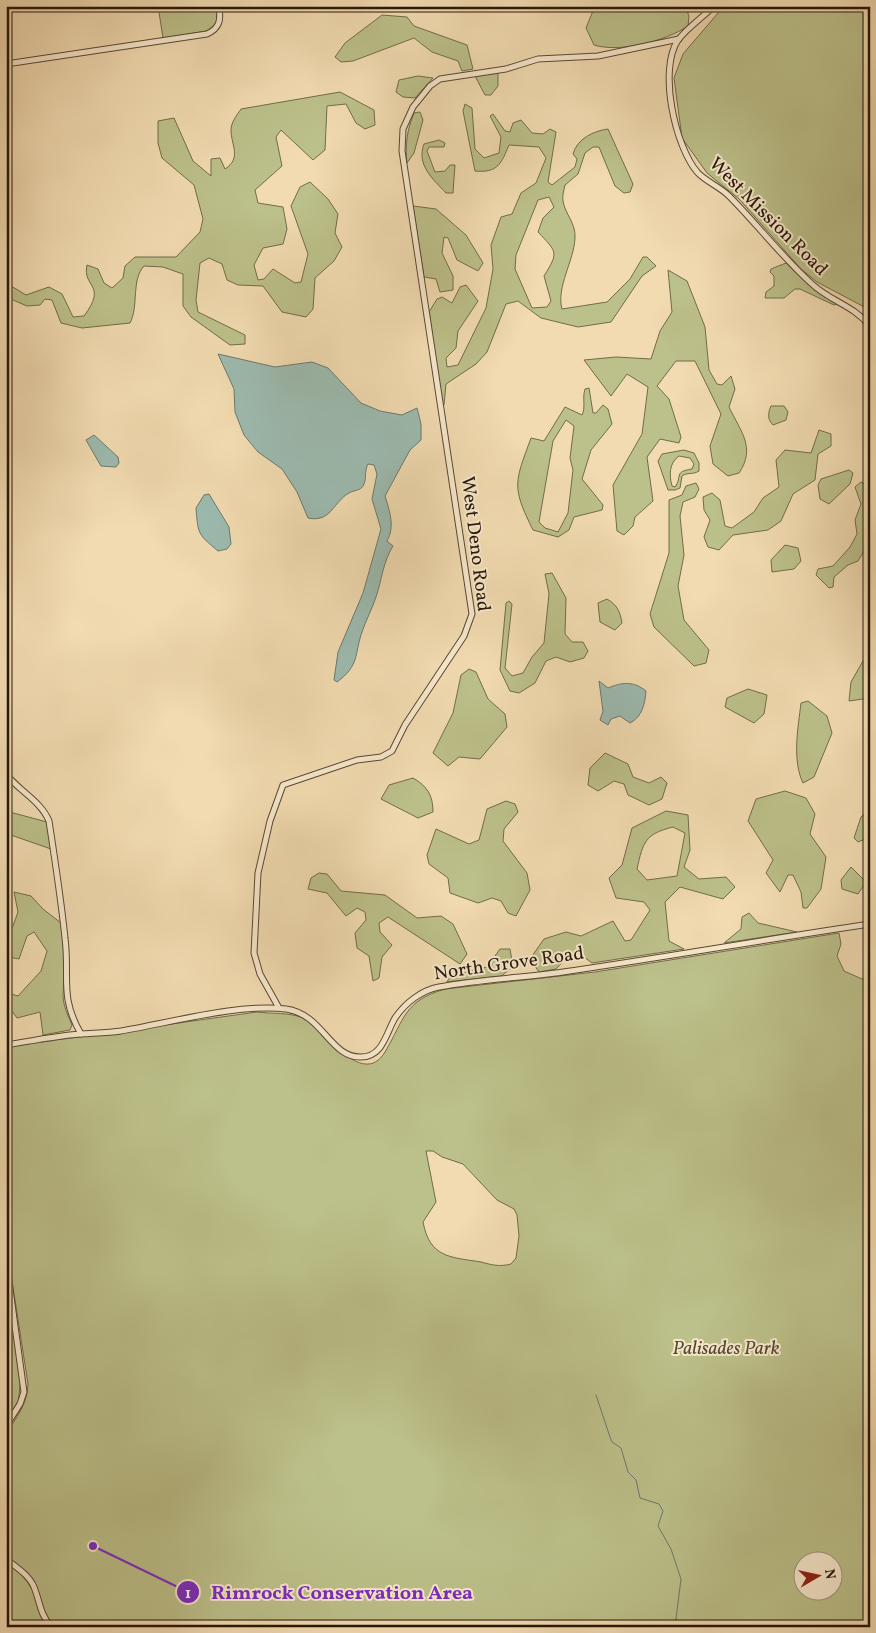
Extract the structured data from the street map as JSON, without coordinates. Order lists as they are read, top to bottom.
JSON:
{
  "streets": {
    "street": ["West Mission Road", "West Deno Road", "North Grove Road"]
  },
  "crossings": [
    ["West Mission Road", "West Deno Road"],
    ["West Deno Road", "North Grove Road"]
  ],
  "parks": ["Palisades Park"],
  "places": ["Rimrock Conservation Area"],
  "north": "right"
}
